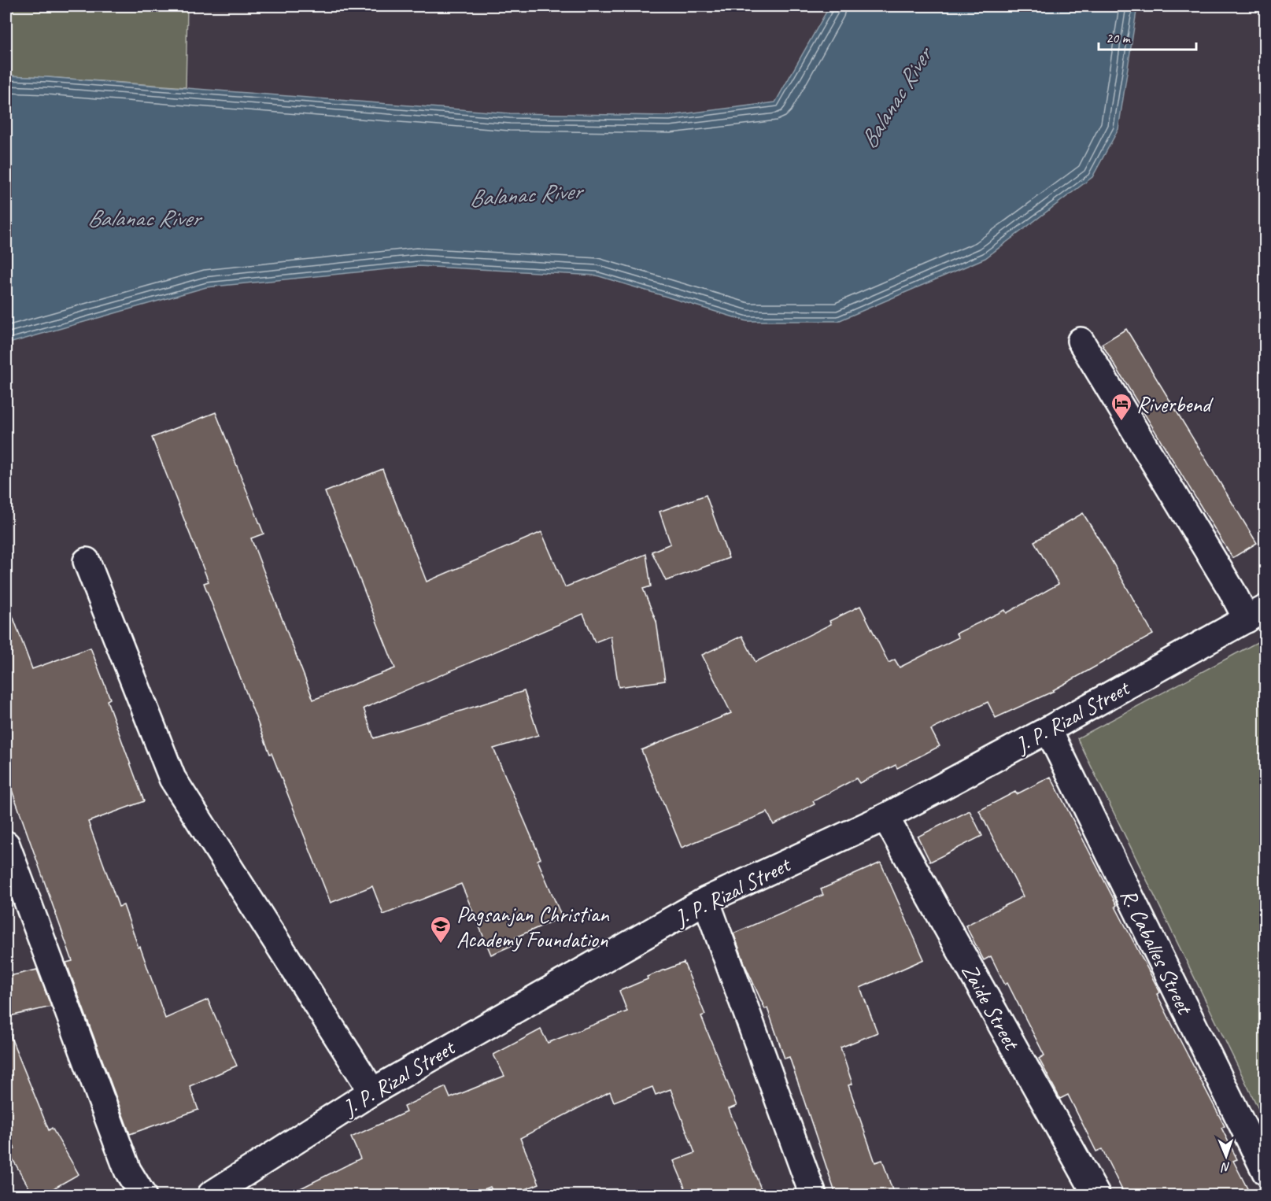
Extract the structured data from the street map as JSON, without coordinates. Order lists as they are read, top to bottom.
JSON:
{
  "streets": {
    "street": ["J. P. Rizal Street", "R. Caballes Street", "Zaide Street"]
  },
  "crossings": [
    ["J. P. Rizal Street", "R. Caballes Street"],
    ["J. P. Rizal Street", "Zaide Street"]
  ],
  "water": ["Balanac River"],
  "places": {
    "hotel": ["Riverbend"],
    "school or university": ["Pagsanjan Christian Academy Foundation"]
  },
  "scale_bar": "20 m",
  "north": "bottom"
}
